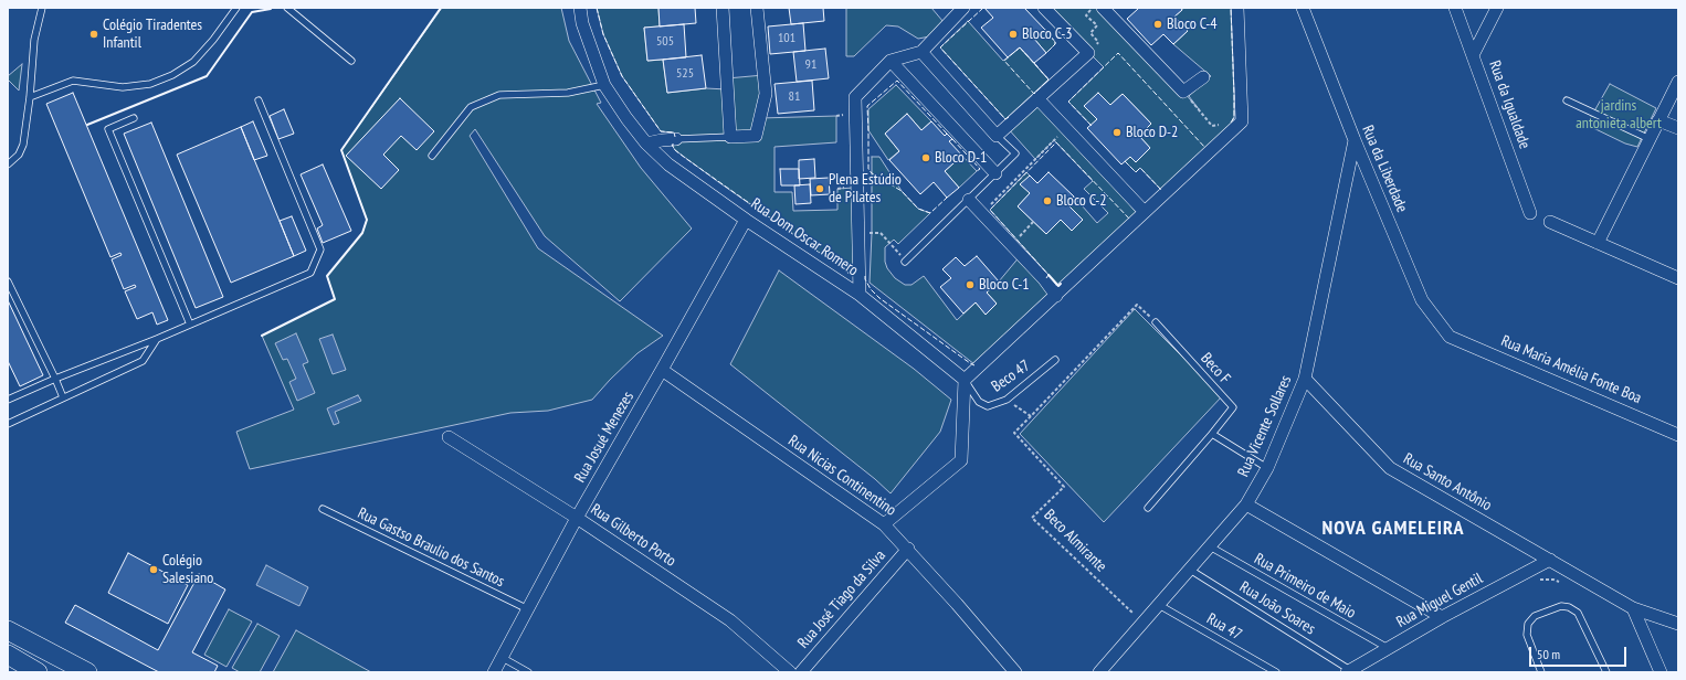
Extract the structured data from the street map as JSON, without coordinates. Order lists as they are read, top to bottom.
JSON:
{
  "streets": {
    "street": [
      "Rua da Igualdade",
      "Rua da Liberdade",
      "Rua Dom Oscar Romero",
      "Rua Maria Amélia Fonte Boa",
      "Rua Vicente Sollares",
      "Rua Josué Menezes",
      "Rua Nicias Continentino",
      "Rua Santo Antônio",
      "Rua Gilberto Porto",
      "Rua José Tiago da Silva",
      "Rua Miguel Gentil"
    ],
    "lane": [
      "Beco F",
      "Beco 47",
      "Rua Gastso Braulio dos Santos",
      "Rua Primeiro de Maio",
      "Rua João Soares",
      "Rua 47"
    ],
    "path": ["Beco Almirante"]
  },
  "crossings": [
    ["Rua da Liberdade", "Rua Maria Amélia Fonte Boa"],
    ["Rua da Liberdade", "Rua Vicente Sollares"],
    ["Rua Dom Oscar Romero", "Beco 47"],
    ["Rua Dom Oscar Romero", "Rua Josué Menezes"],
    ["Rua Vicente Sollares", "Rua Santo Antônio"],
    ["Rua Vicente Sollares", "Beco Almirante"],
    ["Rua Vicente Sollares", "Rua Primeiro de Maio"],
    ["Rua Vicente Sollares", "Rua João Soares"],
    ["Rua Vicente Sollares", "Rua 47"],
    ["Rua Josué Menezes", "Rua Nicias Continentino"],
    ["Rua Josué Menezes", "Rua Gilberto Porto"],
    ["Rua Josué Menezes", "Rua Gastso Braulio dos Santos"],
    ["Rua Nicias Continentino", "Rua José Tiago da Silva"],
    ["Rua Santo Antônio", "Rua Miguel Gentil"],
    ["Rua Primeiro de Maio", "Rua Miguel Gentil"],
    ["Rua Miguel Gentil", "Rua João Soares"]
  ],
  "districts": ["NOVA GAMELEIRA"],
  "parks": ["jardins antonieta albert"],
  "places": [
    "Bloco C-4",
    "Colégio Tiradentes Infantil",
    "Bloco C-3",
    "Bloco D-2",
    "Bloco D-1",
    "Plena Estúdio de Pilates",
    "Bloco C-2",
    "Bloco C-1",
    "Colégio Salesiano"
  ],
  "house_numbers": [
    "101",
    "505",
    "91",
    "525",
    "81"
  ],
  "scale_bar": "50 m"
}
